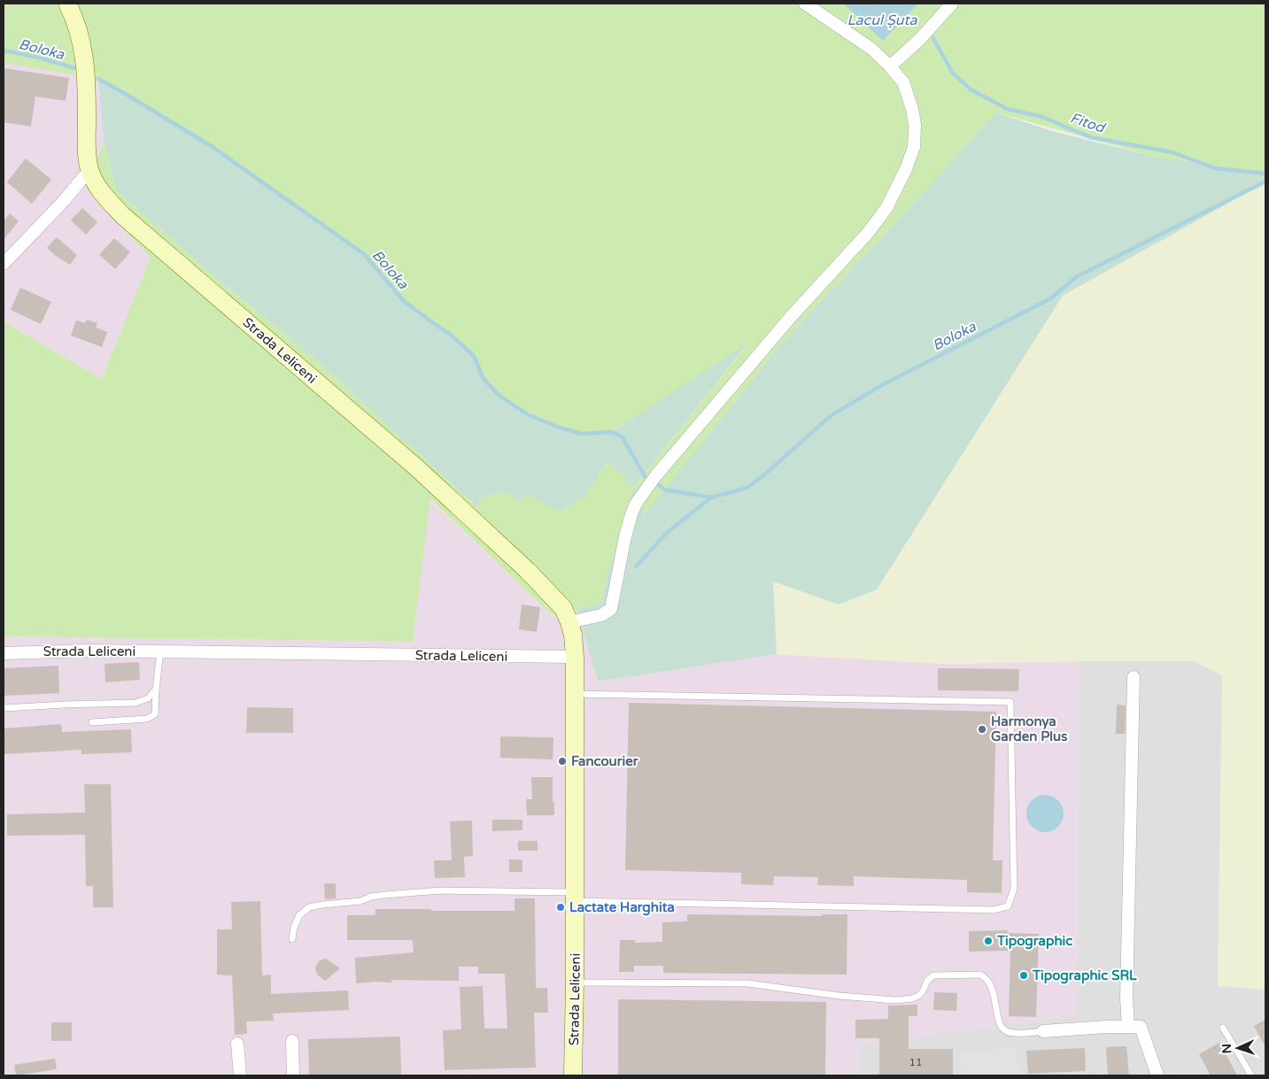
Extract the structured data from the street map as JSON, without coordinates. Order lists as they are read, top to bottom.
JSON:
{
  "streets": {
    "main road": ["Strada Leliceni"]
  },
  "water": ["Lacul Șuta", "Boloka", "Fitod"],
  "places": [
    "Harmonya Garden Plus",
    "Fancourier",
    "Lactate Harghita",
    "Tipographic",
    "Tipographic SRL"
  ],
  "house_numbers": ["11"],
  "north": "left"
}
